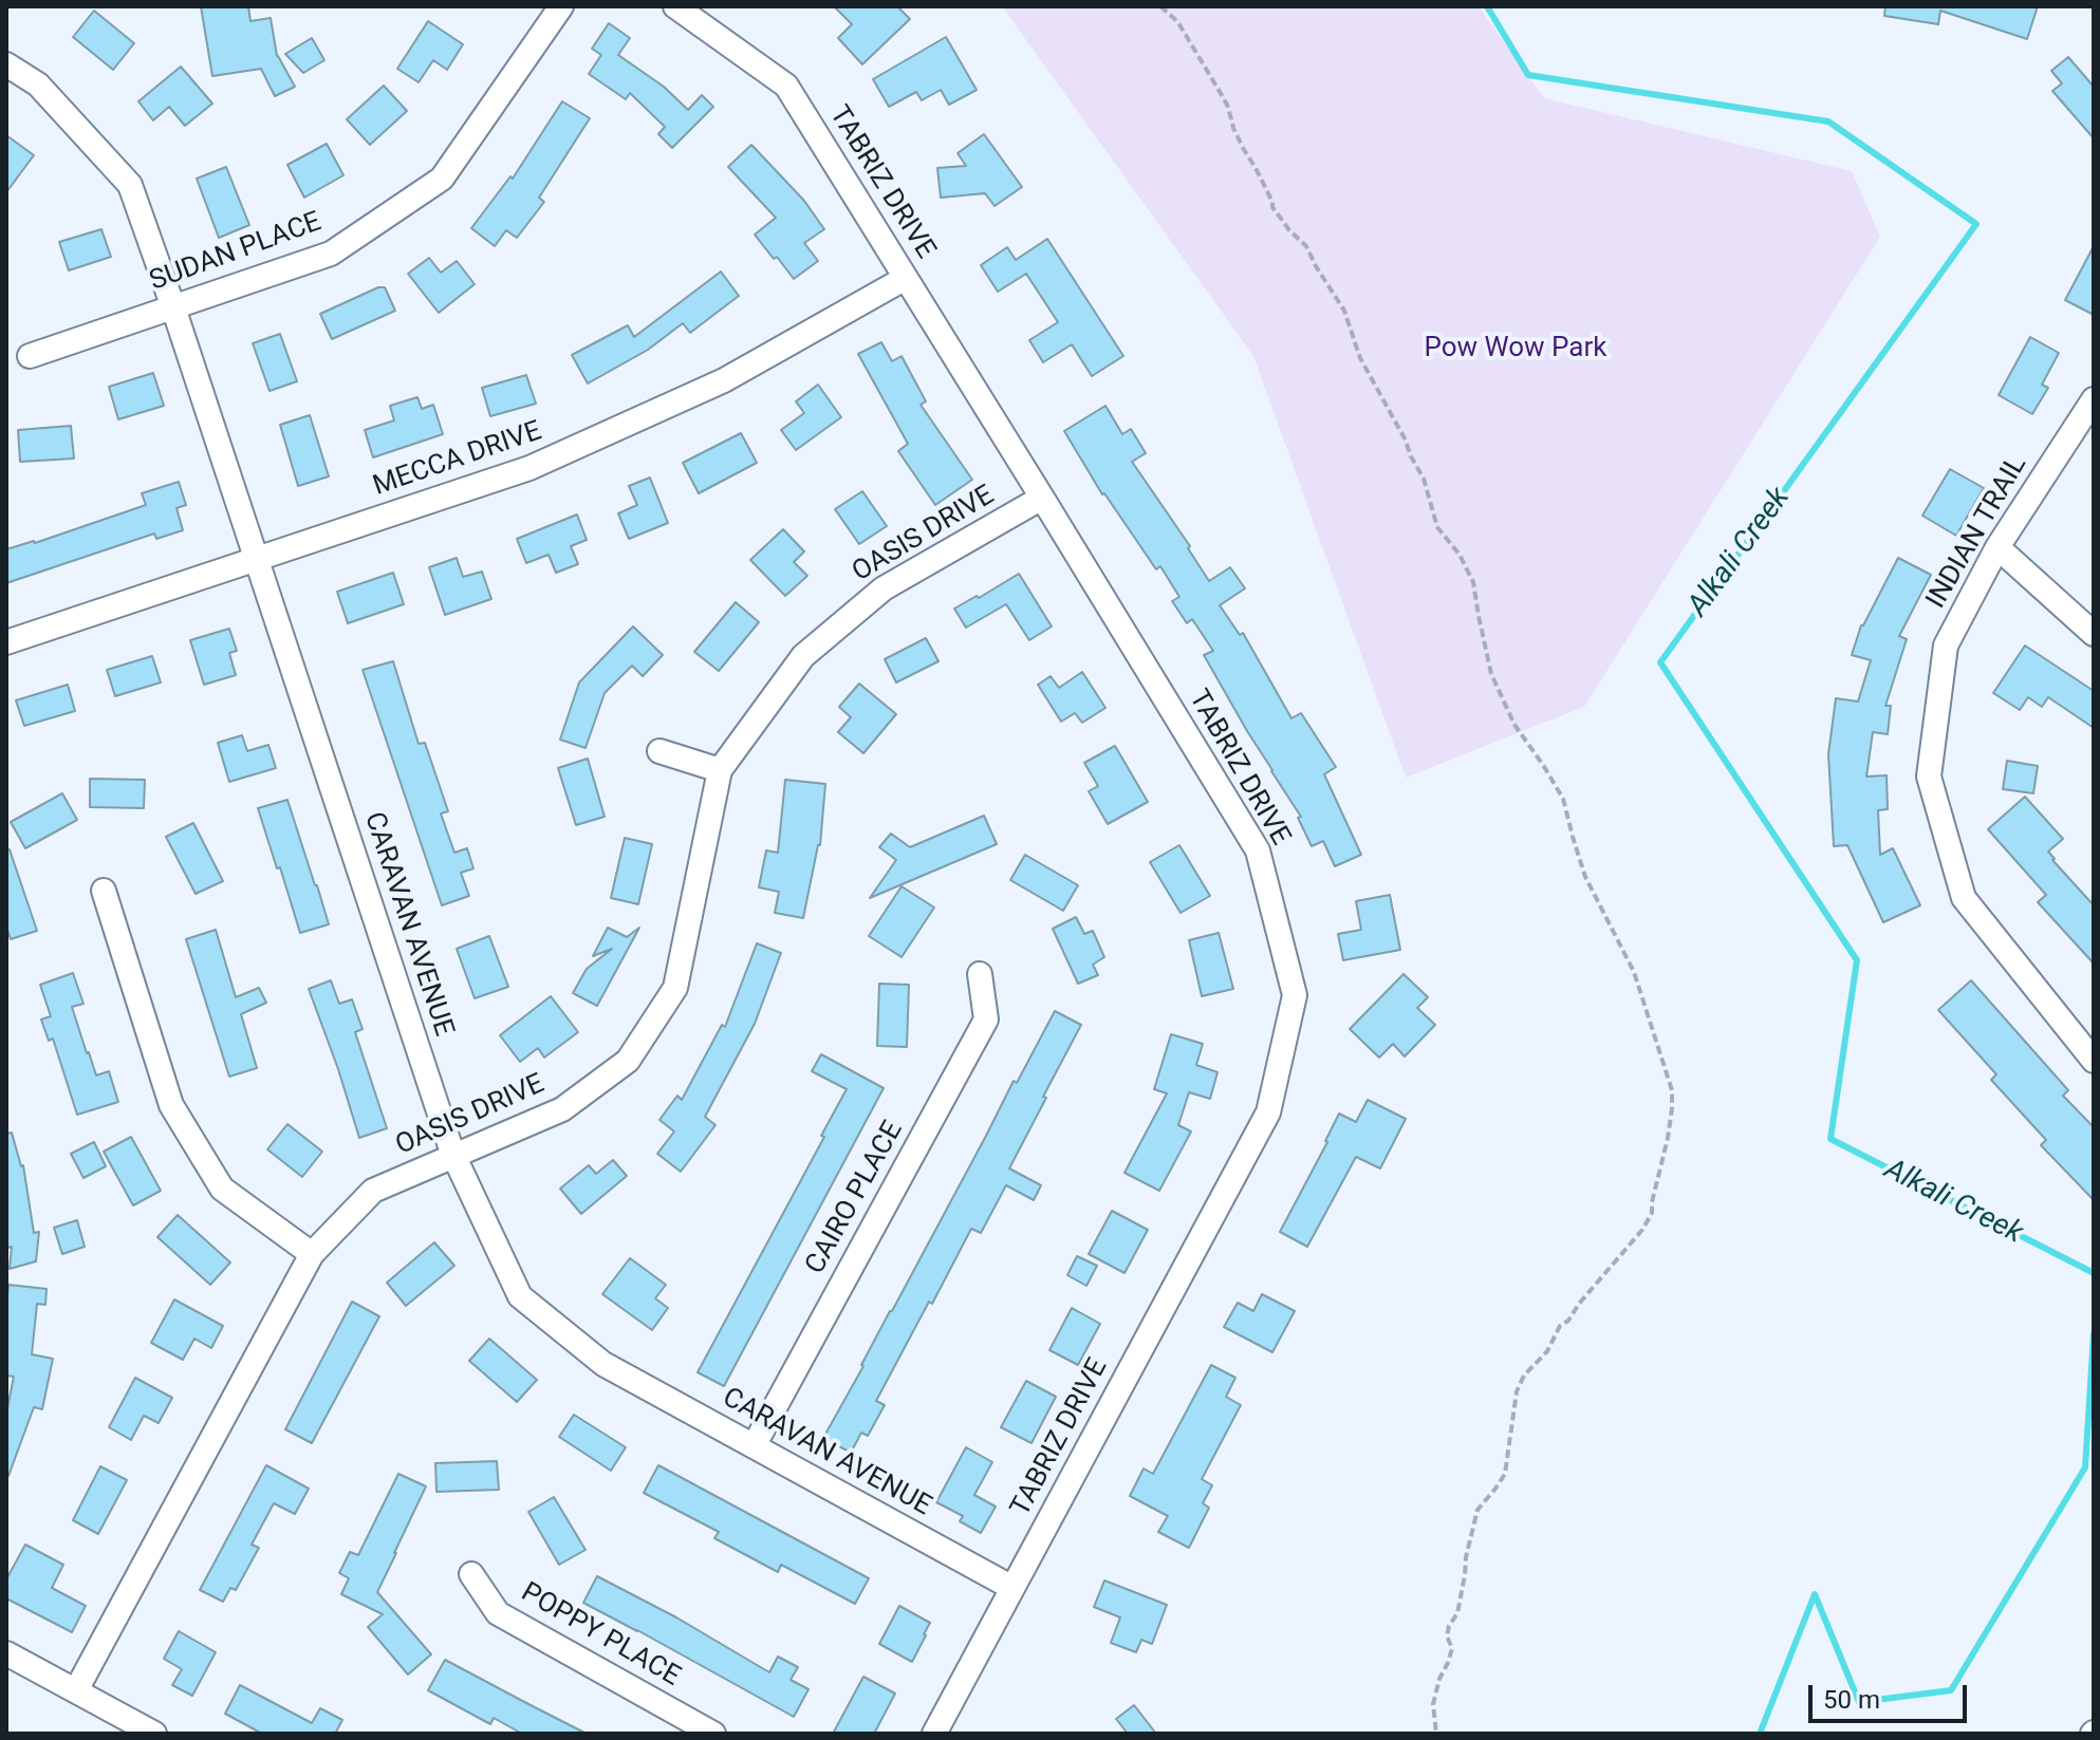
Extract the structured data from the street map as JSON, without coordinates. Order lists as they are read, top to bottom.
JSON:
{
  "streets": {
    "street": [
      "TABRIZ DRIVE",
      "SUDAN PLACE",
      "MECCA DRIVE",
      "INDIAN TRAIL",
      "OASIS DRIVE",
      "CARAVAN AVENUE",
      "CAIRO PLACE",
      "POPPY PLACE"
    ]
  },
  "crossings": [
    ["TABRIZ DRIVE", "MECCA DRIVE"],
    ["TABRIZ DRIVE", "OASIS DRIVE"],
    ["TABRIZ DRIVE", "CARAVAN AVENUE"],
    ["SUDAN PLACE", "CARAVAN AVENUE"],
    ["MECCA DRIVE", "CARAVAN AVENUE"],
    ["OASIS DRIVE", "CARAVAN AVENUE"],
    ["CARAVAN AVENUE", "CAIRO PLACE"]
  ],
  "water": ["Alkali Creek"],
  "parks": ["Pow Wow Park"],
  "scale_bar": "50 m"
}
